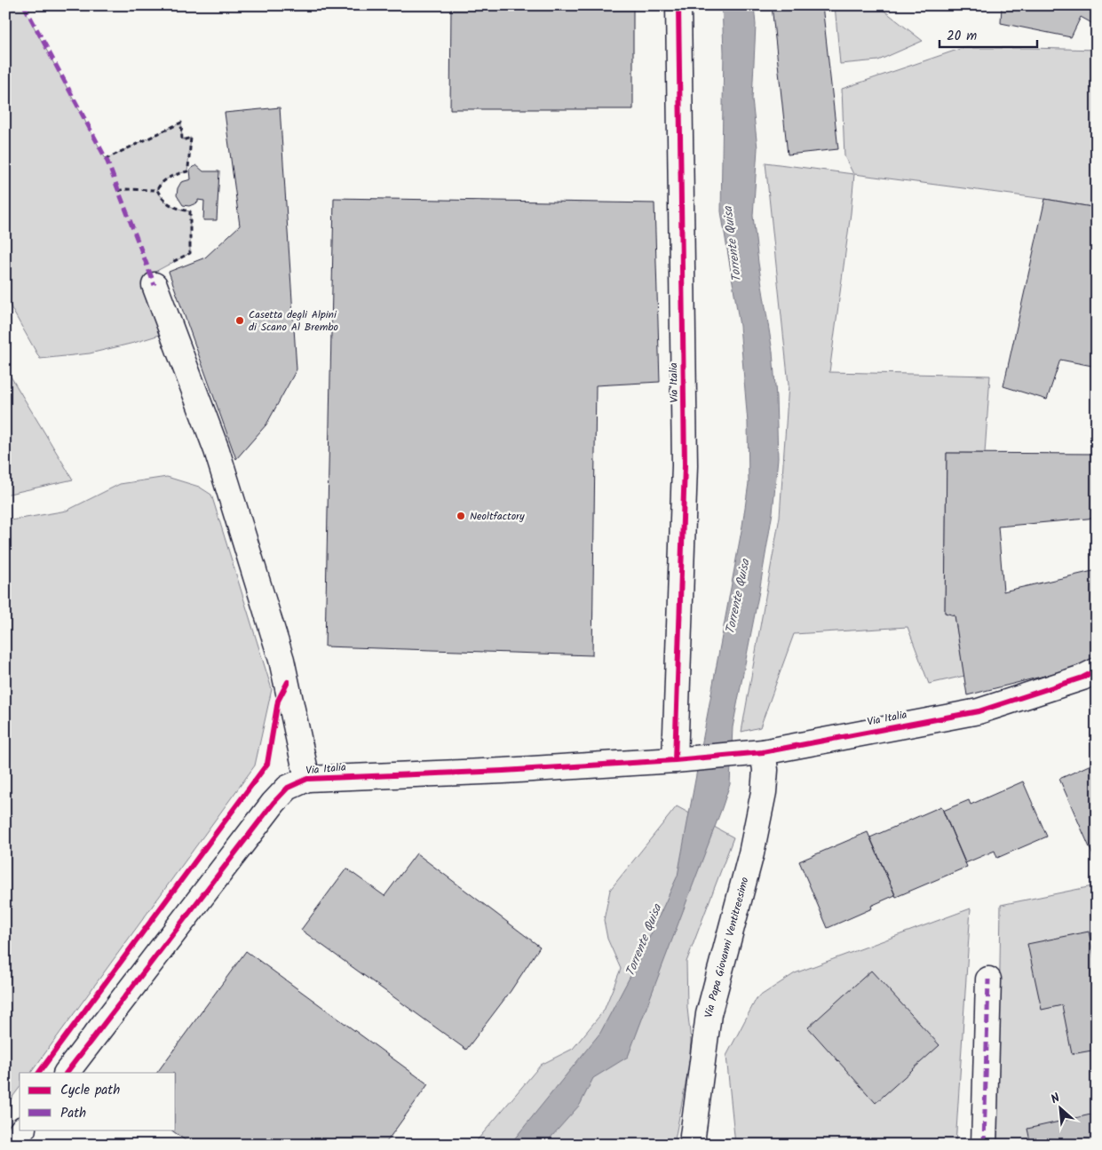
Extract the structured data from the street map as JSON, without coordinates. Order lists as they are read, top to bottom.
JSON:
{
  "streets": {
    "street": ["Via Italia", "Via Papa Giovanni Ventitreesimo"]
  },
  "crossings": [
    ["Via Italia", "Via Papa Giovanni Ventitreesimo"]
  ],
  "water": ["Torrente Quisa"],
  "places": ["Casetta degli Alpini di Scano Al Brembo", "Neoltfactory"],
  "legend": ["Cycle path", "Path"],
  "scale_bar": "20 m",
  "north": "top left"
}
